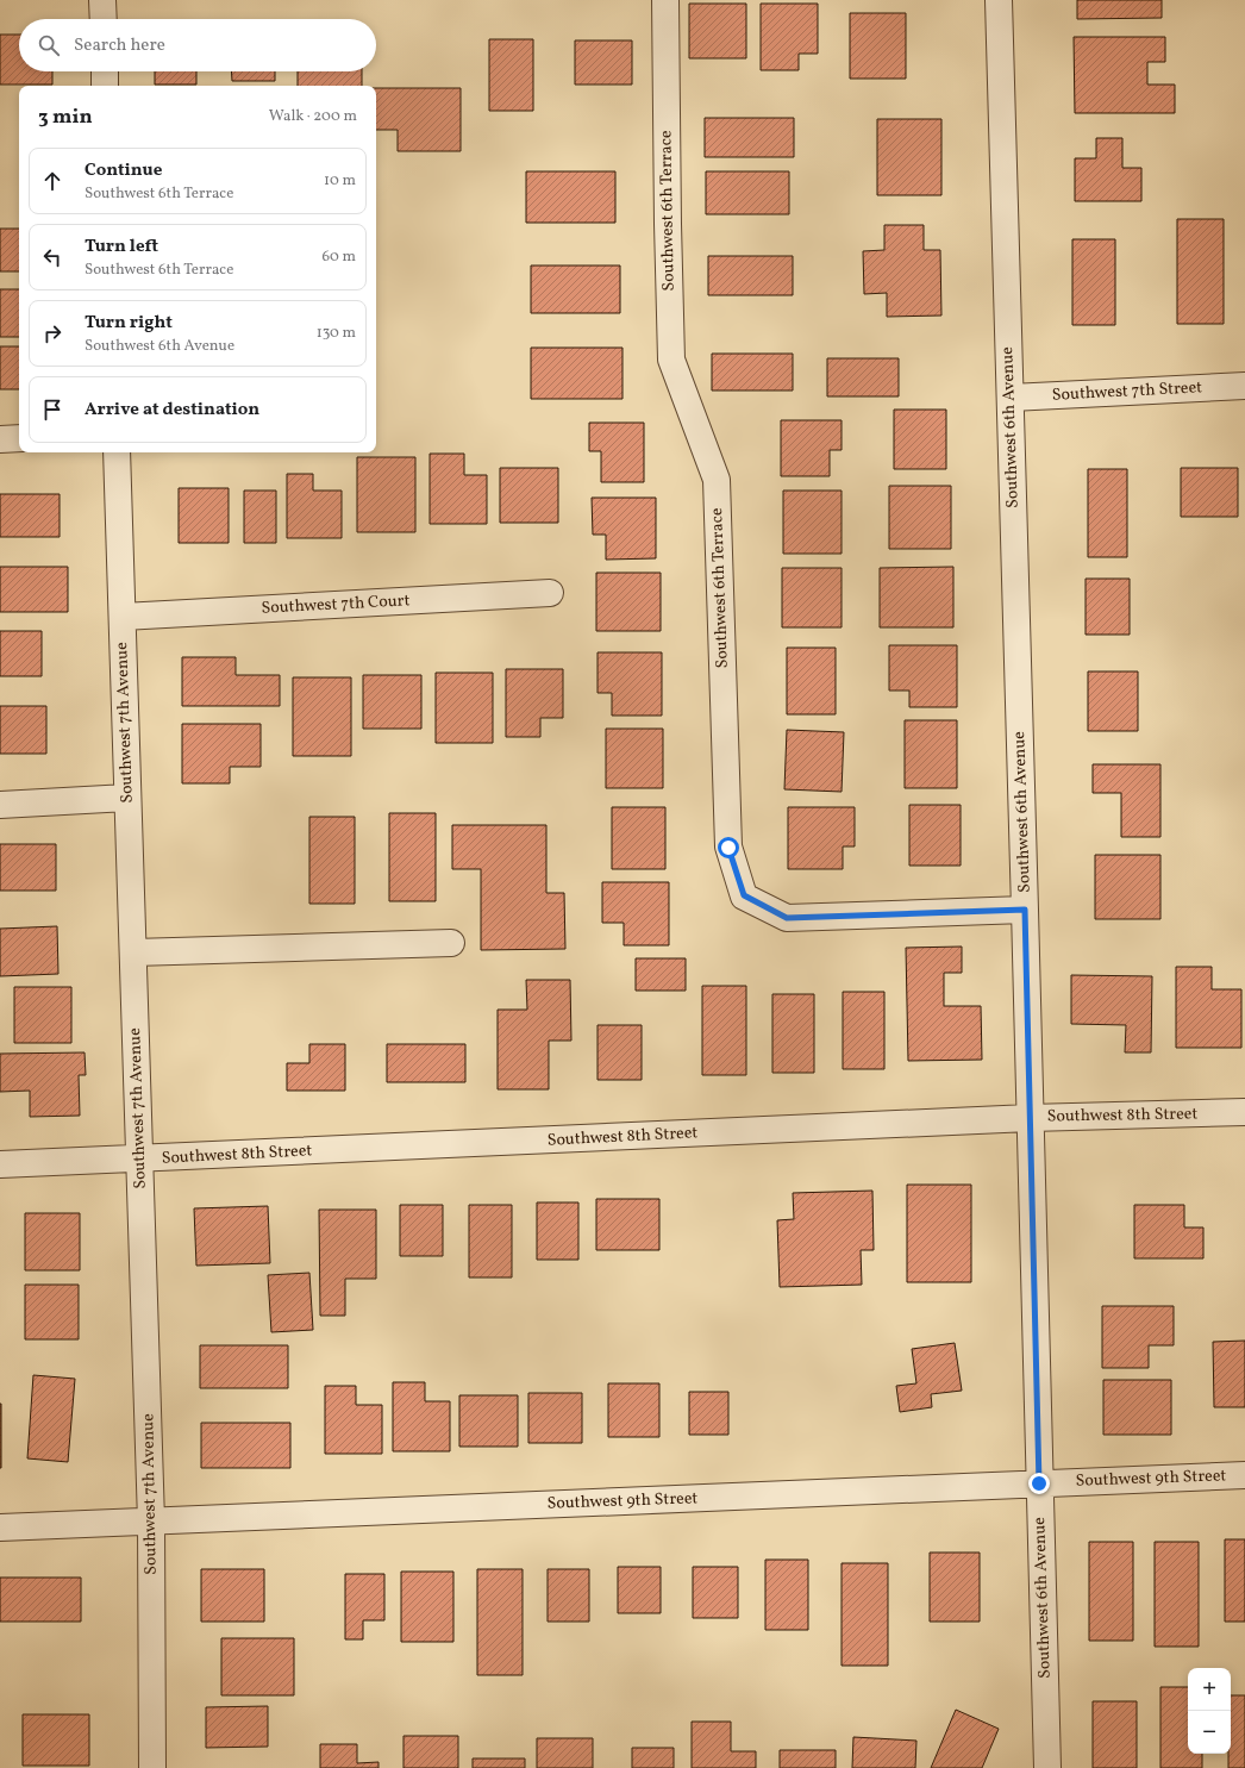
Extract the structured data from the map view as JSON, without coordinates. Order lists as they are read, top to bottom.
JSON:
{
  "streets": {
    "street": [
      "Southwest 6th Terrace",
      "Southwest 7th Street",
      "Southwest 6th Avenue",
      "Southwest 7th Court",
      "Southwest 7th Avenue",
      "Southwest 8th Street",
      "Southwest 9th Street"
    ]
  },
  "crossings": [
    ["Southwest 6th Terrace", "Southwest 6th Avenue"],
    ["Southwest 7th Street", "Southwest 6th Avenue"],
    ["Southwest 6th Avenue", "Southwest 8th Street"],
    ["Southwest 6th Avenue", "Southwest 9th Street"],
    ["Southwest 7th Court", "Southwest 7th Avenue"],
    ["Southwest 7th Avenue", "Southwest 8th Street"],
    ["Southwest 7th Avenue", "Southwest 9th Street"]
  ],
  "page": {
    "search": "Search here",
    "heading": ["3 min", "Walk · 200 m"],
    "list": [
      ["Continue", "Southwest 6th Terrace", "10 m"],
      ["Turn left", "Southwest 6th Terrace", "60 m"],
      ["Turn right", "Southwest 6th Avenue", "130 m"],
      "Arrive at destination"
    ],
    "map_buttons": ["+", "−"]
  }
}
